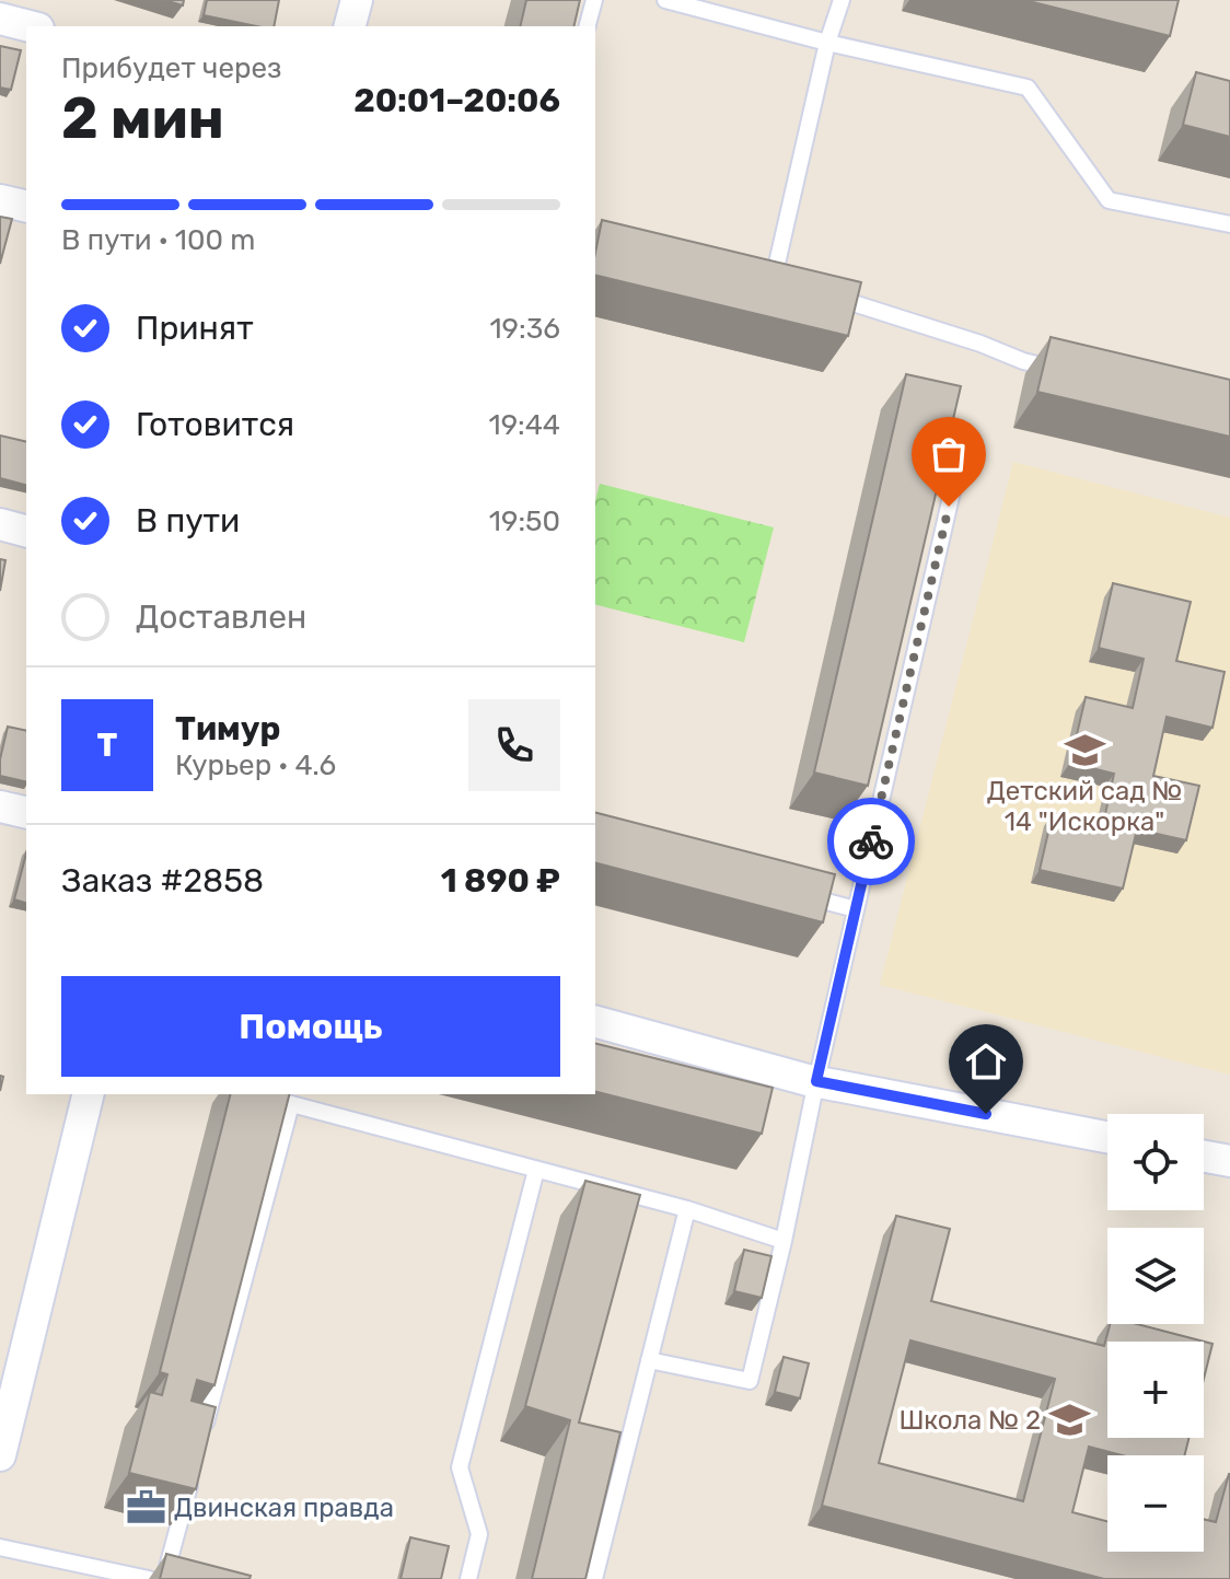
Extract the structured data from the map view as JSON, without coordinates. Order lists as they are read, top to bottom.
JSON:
{
  "places": {
    "school or university": ["Детский сад № 14 \"Искорка\"", "Школа № 2"],
    "office": ["Двинская правда"]
  },
  "page": {
    "heading": ["2 мин", "Прибудет через", "20:01–20:06"],
    "panel": [
      "Тимур",
      "Курьер · 4.6",
      "Заказ #2858",
      "1 890 ₽"
    ],
    "bar": "В пути · 100 m",
    "list": [
      ["Принят", "19:36"],
      ["Готовится", "19:44"],
      ["В пути", "19:50"],
      "Доставлен"
    ],
    "round": "Т",
    "buttons": "Помощь",
    "map_buttons": ["+", "−"]
  }
}
